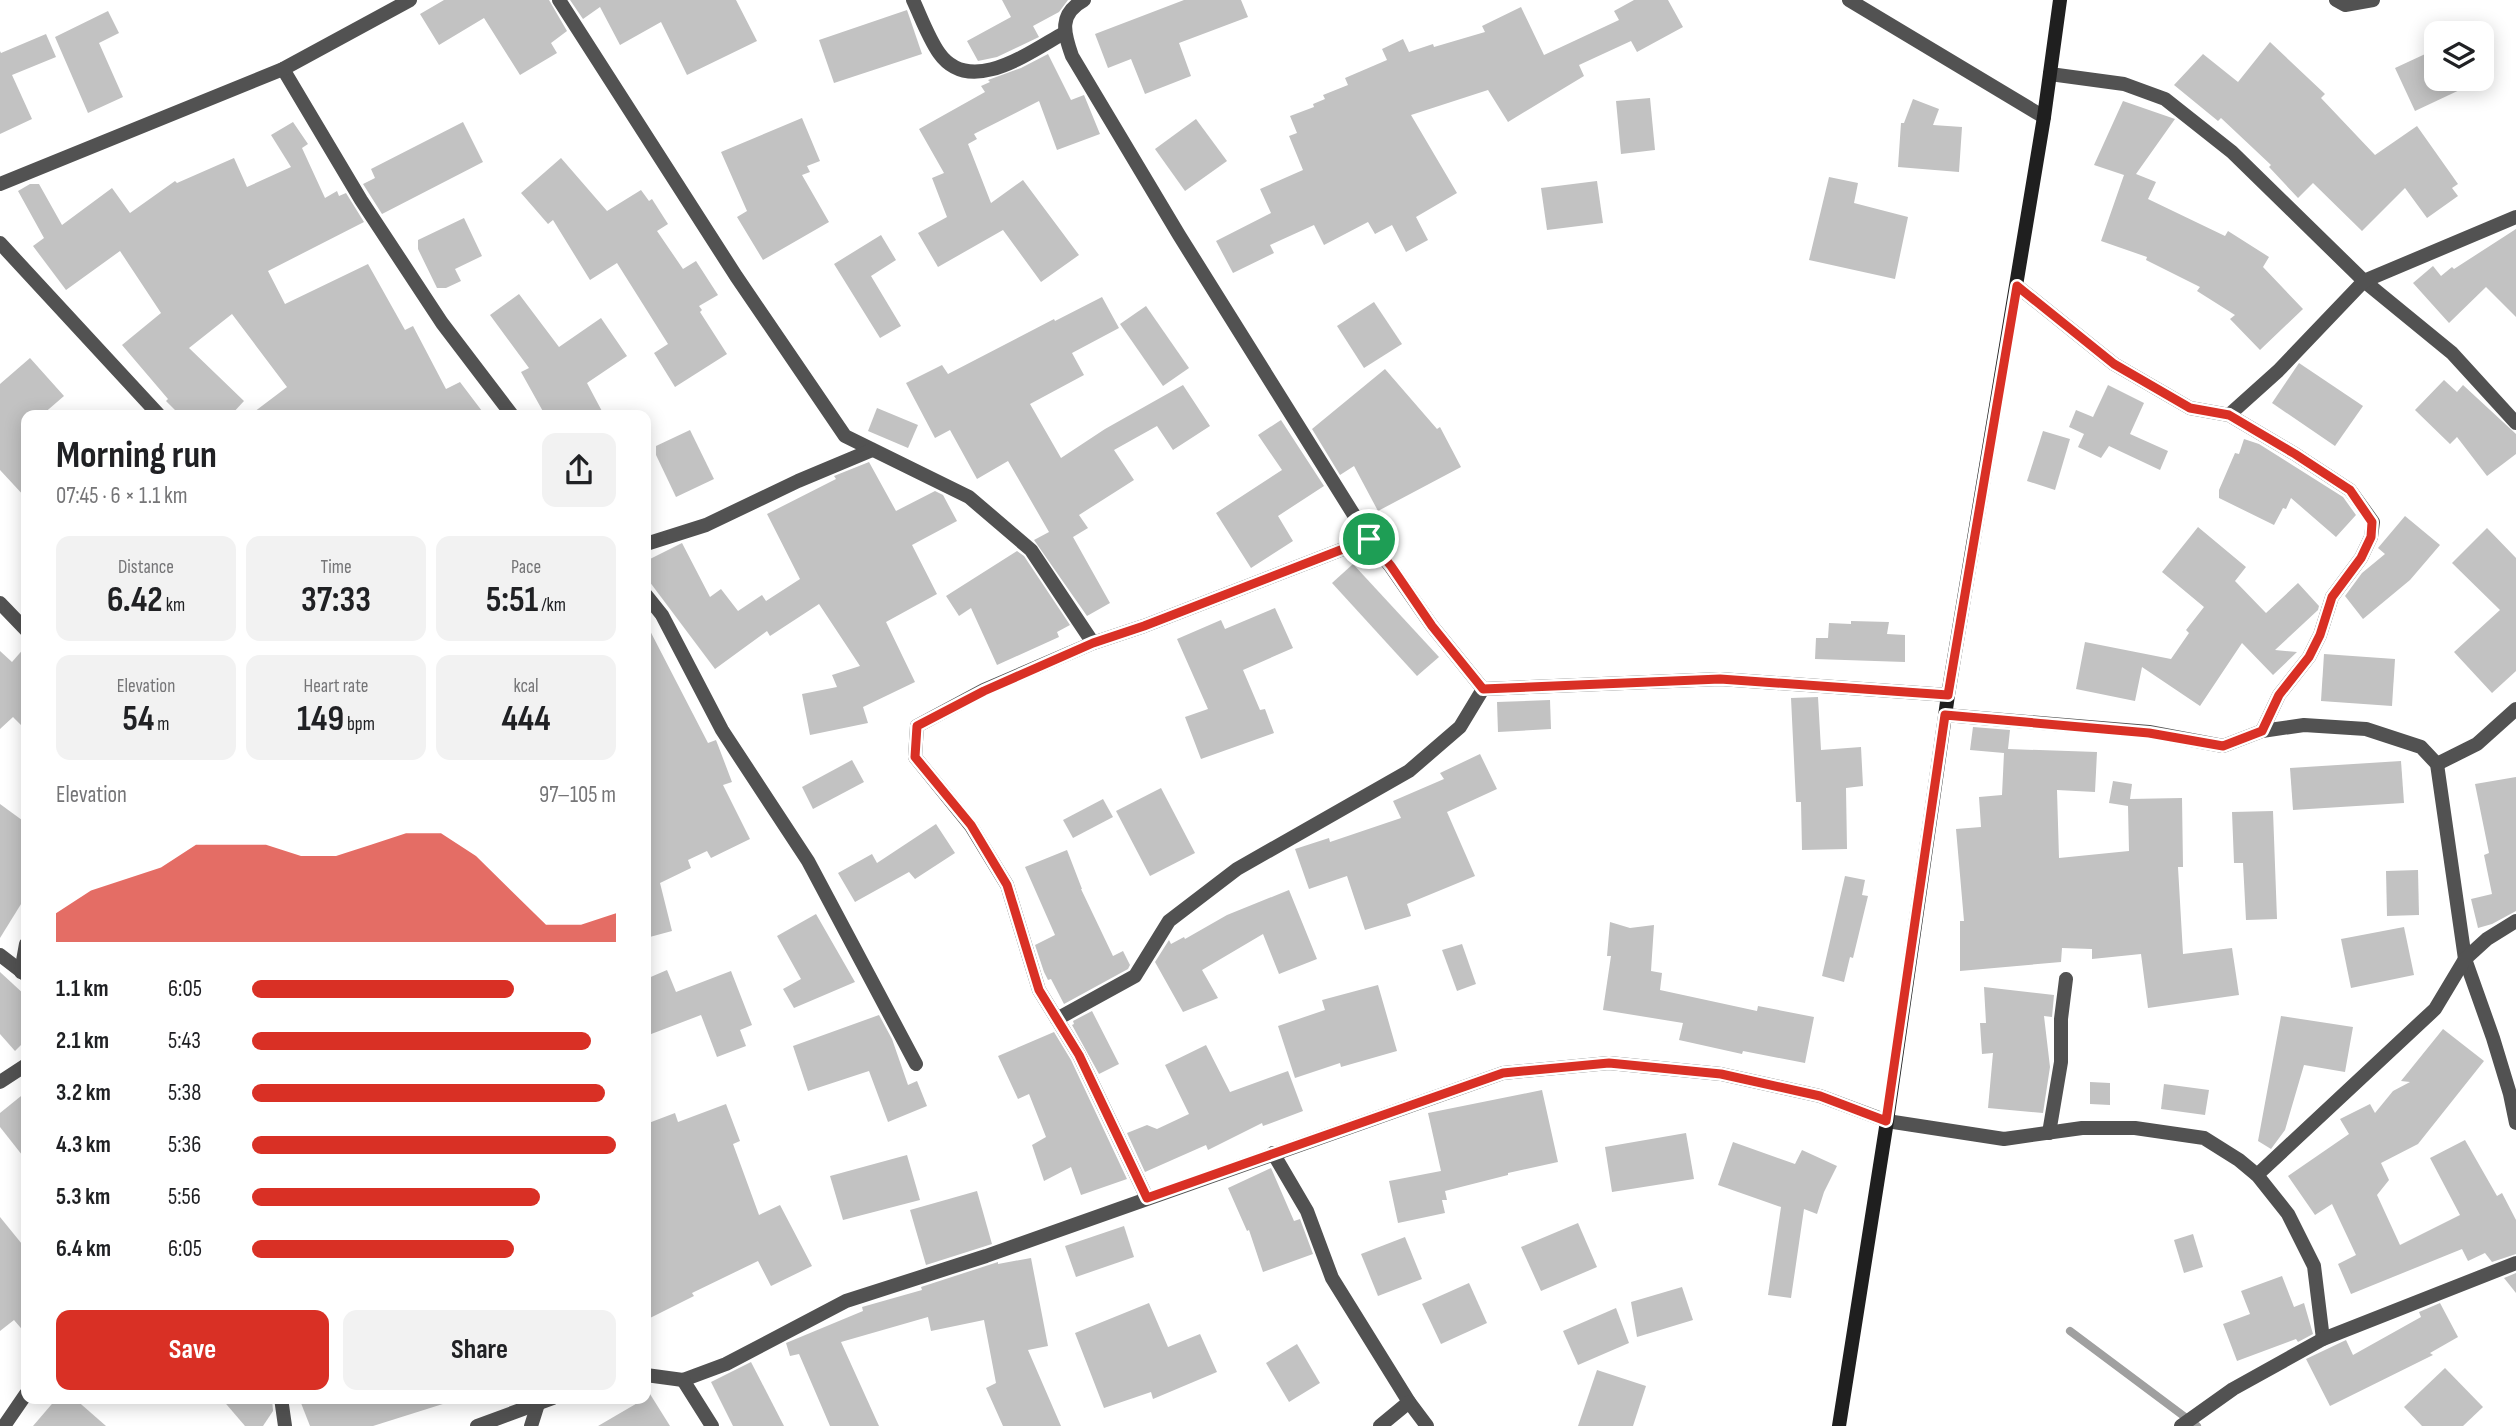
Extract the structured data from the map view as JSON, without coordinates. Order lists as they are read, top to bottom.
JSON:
{
  "page": {
    "heading": ["Morning run", "07:45 · 6 × 1.1 km"],
    "stats": [
      ["Distance", "6.42 km"],
      ["Time", "37:33"],
      ["Pace", "5:51 /km"],
      ["Elevation", "54 m"],
      ["Heart rate", "149 bpm"],
      ["kcal", "444"]
    ],
    "chart": ["Elevation", "97–105 m"],
    "list": [
      {
        "name": "1.1 km",
        "note": "6:05"
      },
      {
        "name": "2.1 km",
        "note": "5:43"
      },
      {
        "name": "3.2 km",
        "note": "5:38"
      },
      {
        "name": "4.3 km",
        "note": "5:36"
      },
      {
        "name": "5.3 km",
        "note": "5:56"
      },
      {
        "name": "6.4 km",
        "note": "6:05"
      }
    ],
    "buttons": ["Save", "Share"]
  }
}
